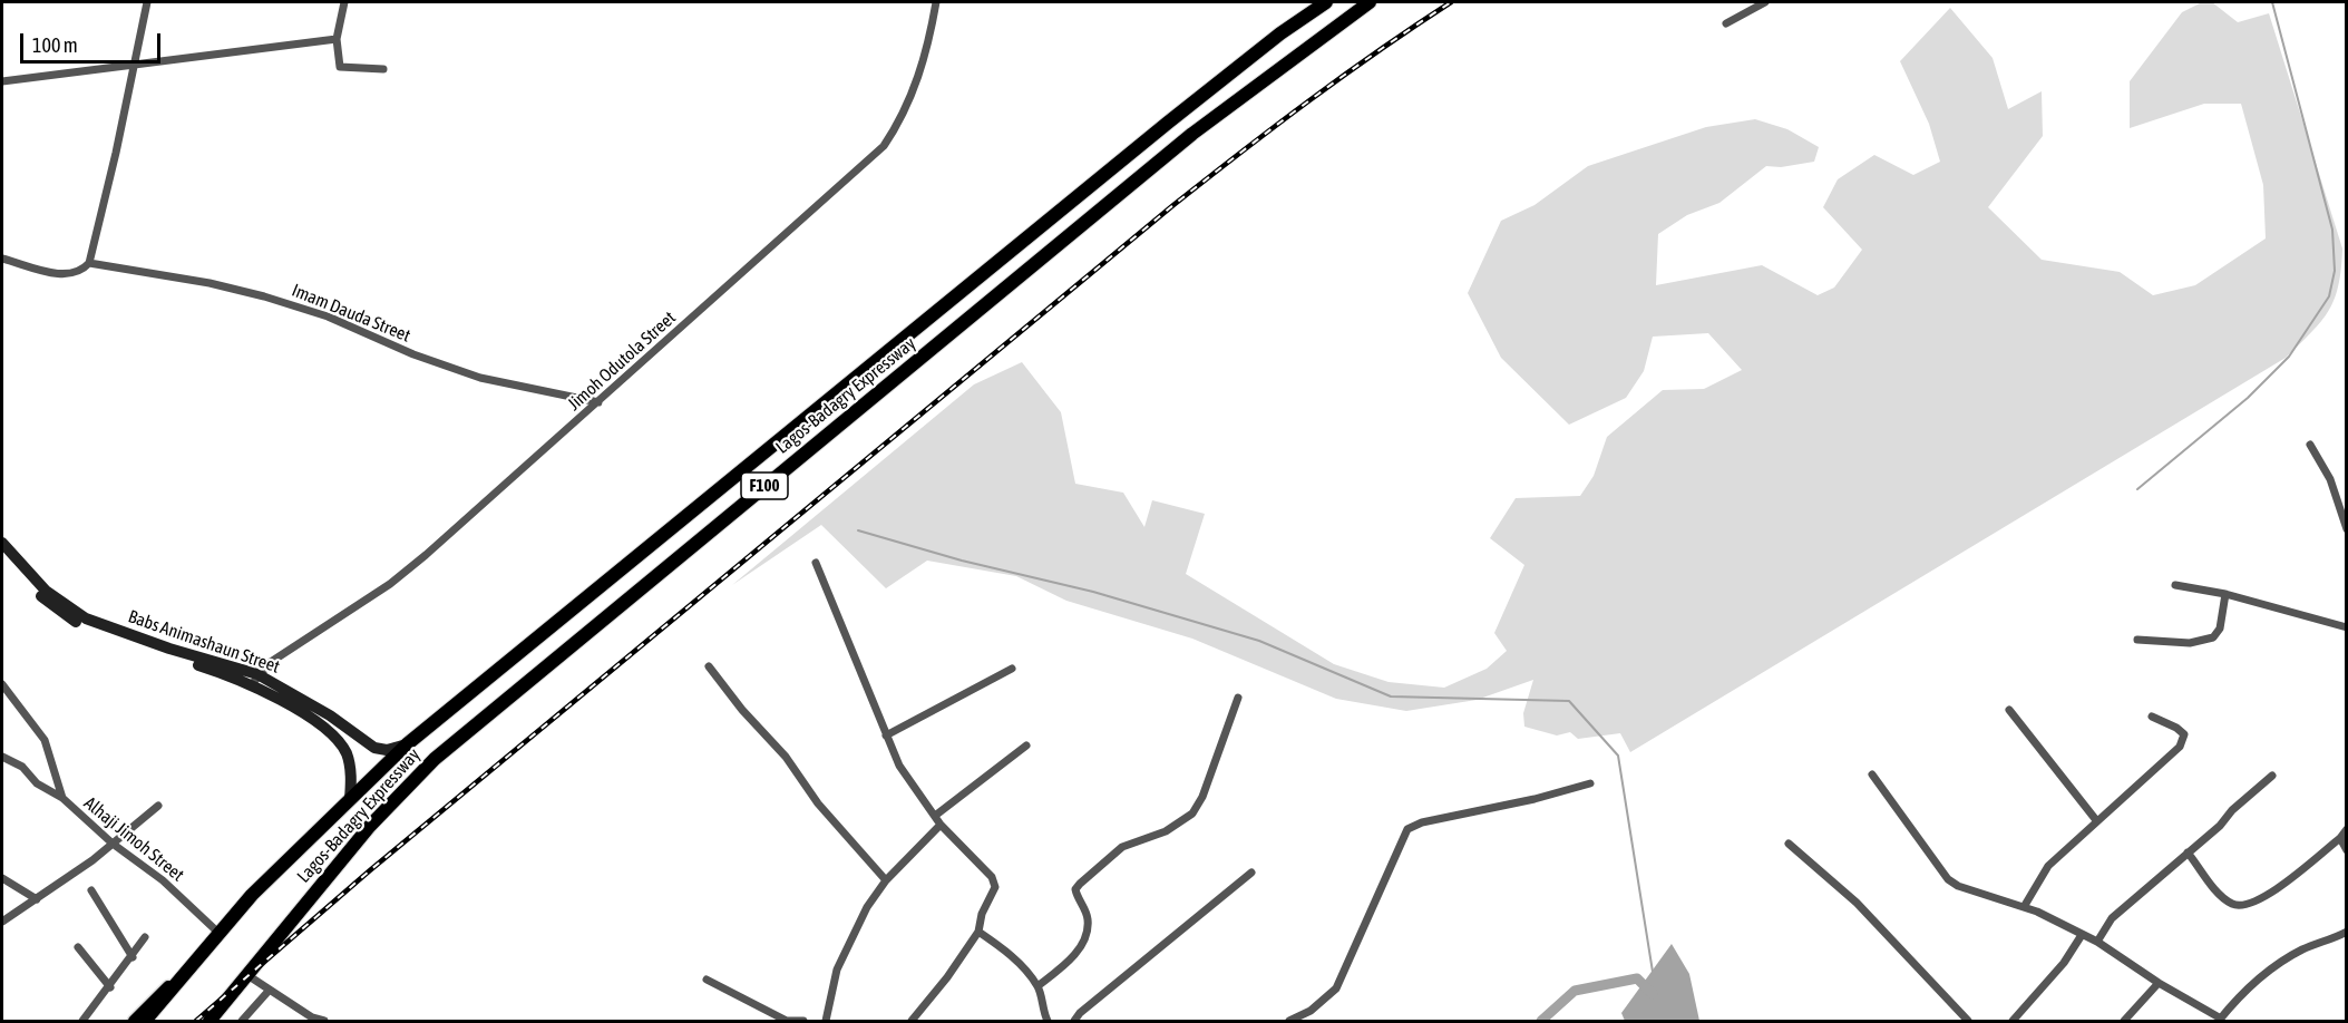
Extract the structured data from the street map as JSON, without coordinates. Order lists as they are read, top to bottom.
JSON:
{
  "streets": {
    "highway": ["Lagos-Badagry Expressway", "F100"],
    "main road": ["Babs Animashaun Street"],
    "street": ["Imam Dauda Street", "Jimoh Odutola Street", "Alhaji Jimoh Street"]
  },
  "crossings": [
    ["Imam Dauda Street", "Jimoh Odutola Street"],
    ["Jimoh Odutola Street", "Babs Animashaun Street"],
    ["Lagos-Badagry Expressway", "Babs Animashaun Street"],
    ["Lagos-Badagry Expressway", "Alhaji Jimoh Street"]
  ],
  "scale_bar": "100 m"
}
